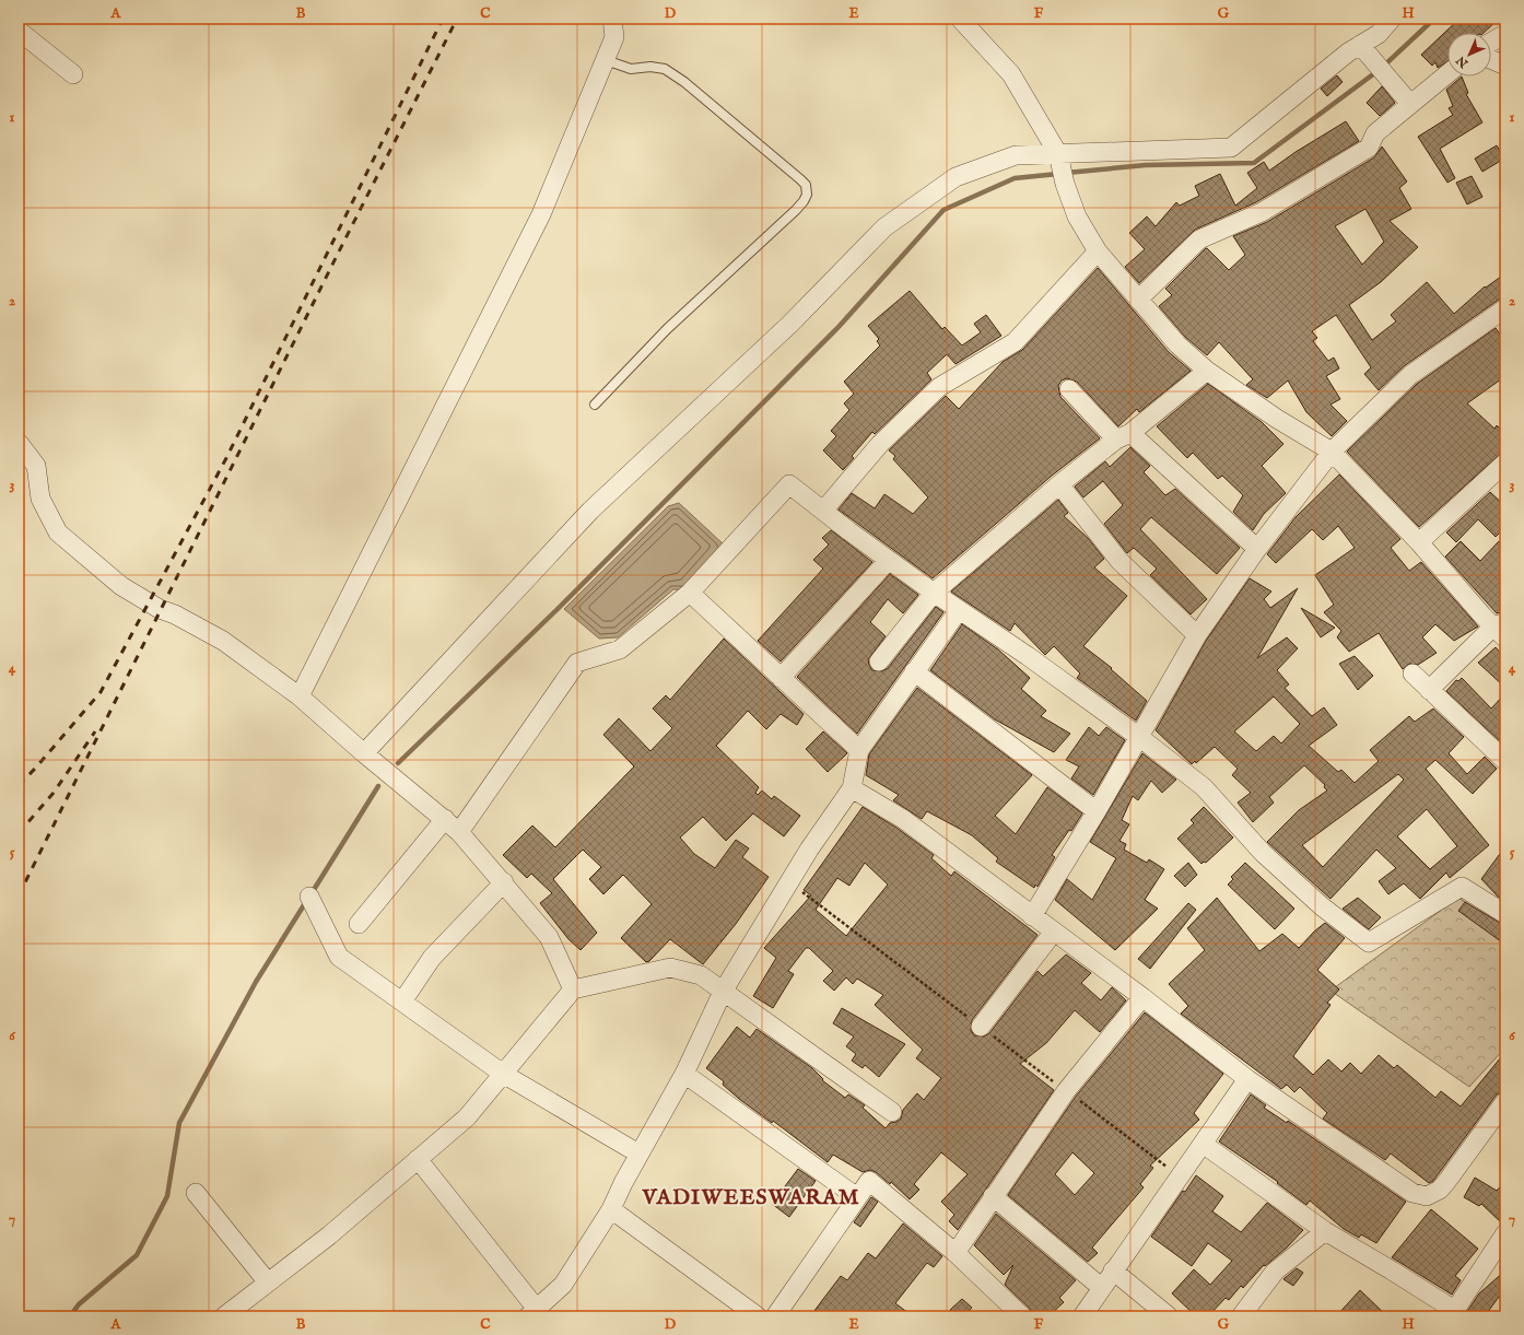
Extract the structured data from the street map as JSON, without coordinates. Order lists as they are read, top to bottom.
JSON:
{
  "districts": ["VADIWEESWARAM"],
  "north": "bottom left",
  "grid": {
    "columns": [
      "A",
      "B",
      "C",
      "D",
      "E",
      "F",
      "G",
      "H"
    ],
    "rows": [
      "1",
      "2",
      "3",
      "4",
      "5",
      "6",
      "7"
    ]
  }
}
